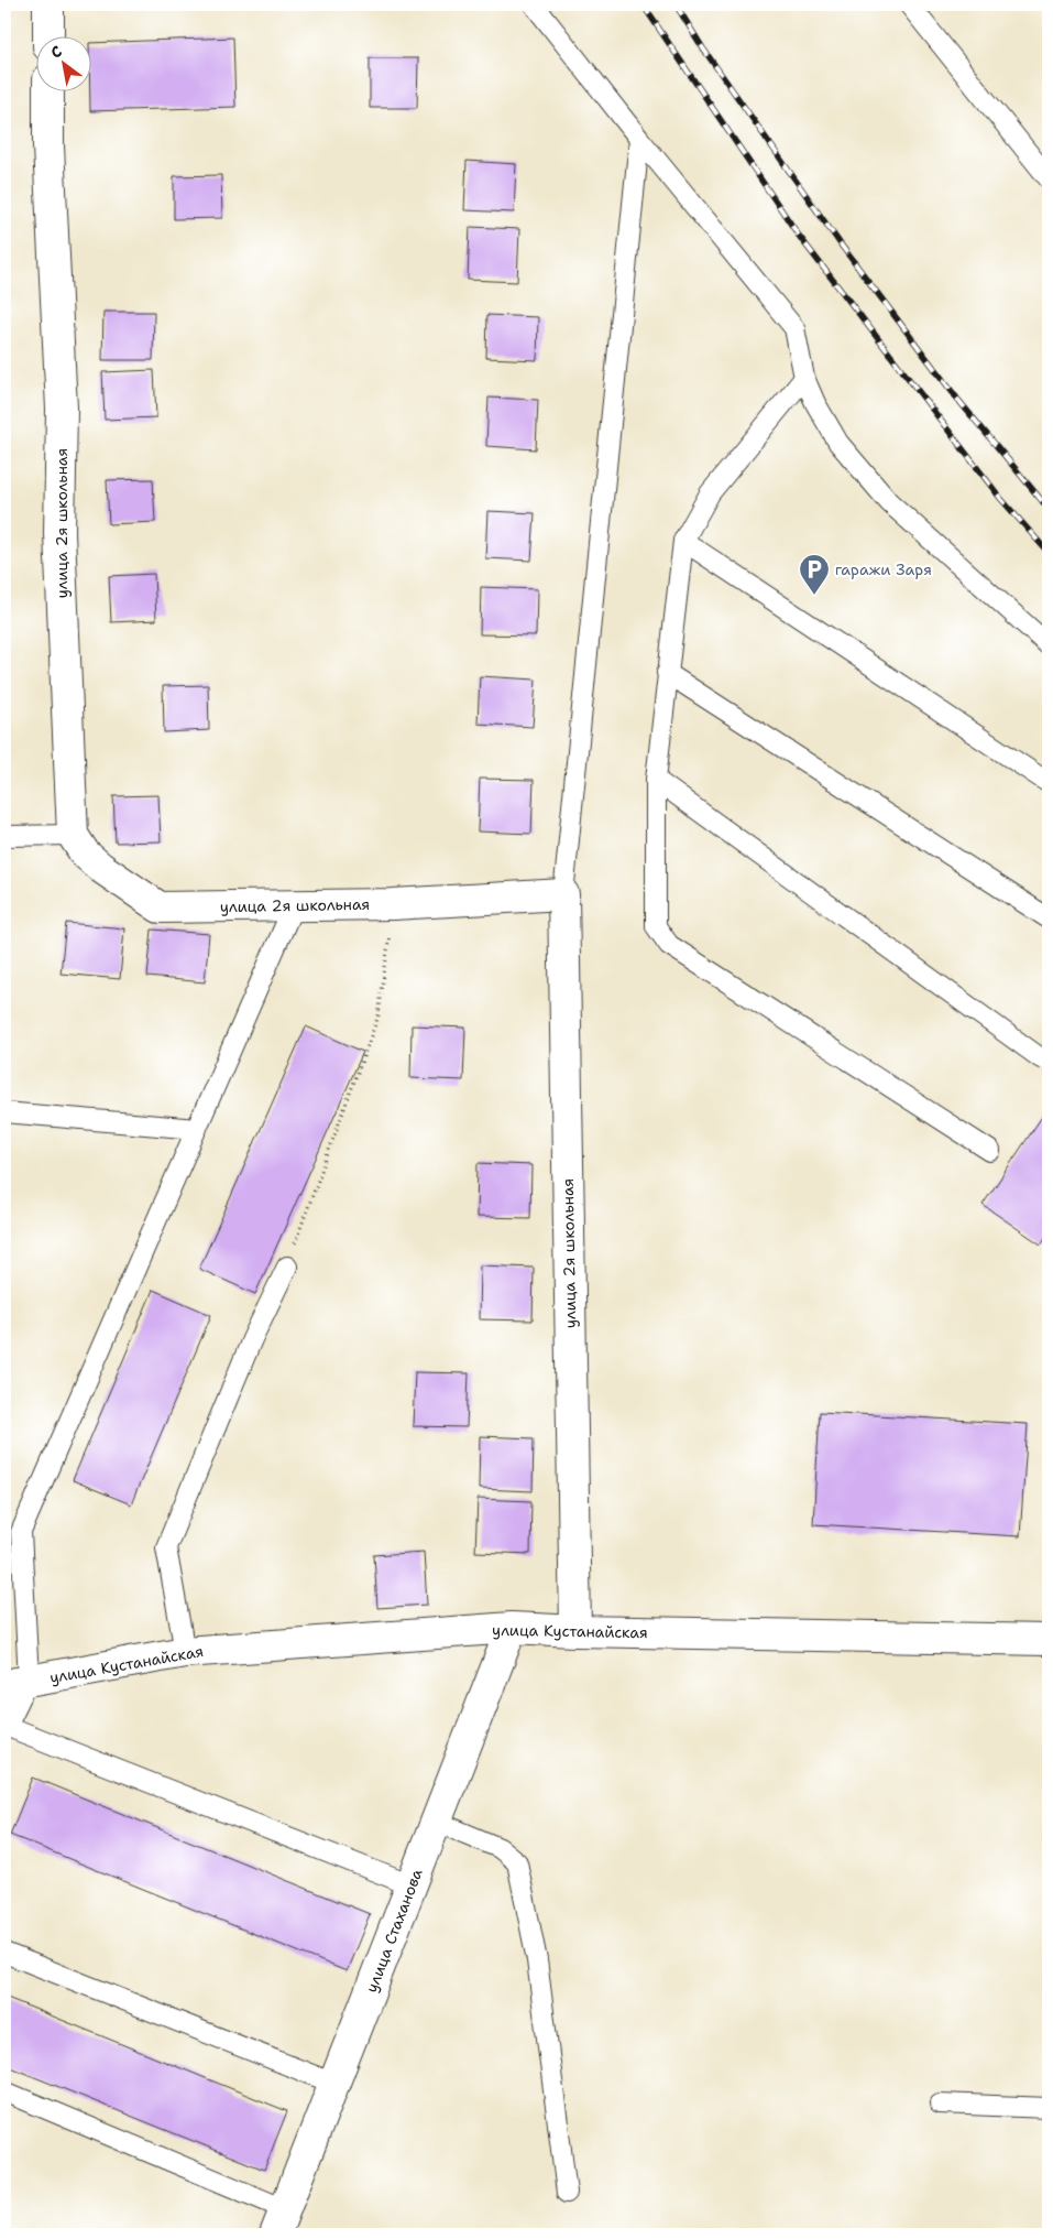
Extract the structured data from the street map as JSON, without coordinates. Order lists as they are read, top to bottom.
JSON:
{
  "streets": {
    "street": ["улица 2я школьная", "улица Кустанайская", "улица Стаханова"]
  },
  "crossings": [
    ["улица 2я школьная", "улица Кустанайская"],
    ["улица Кустанайская", "улица Стаханова"]
  ],
  "places": {
    "parking": ["гаражи Заря"]
  },
  "north": "top left"
}
